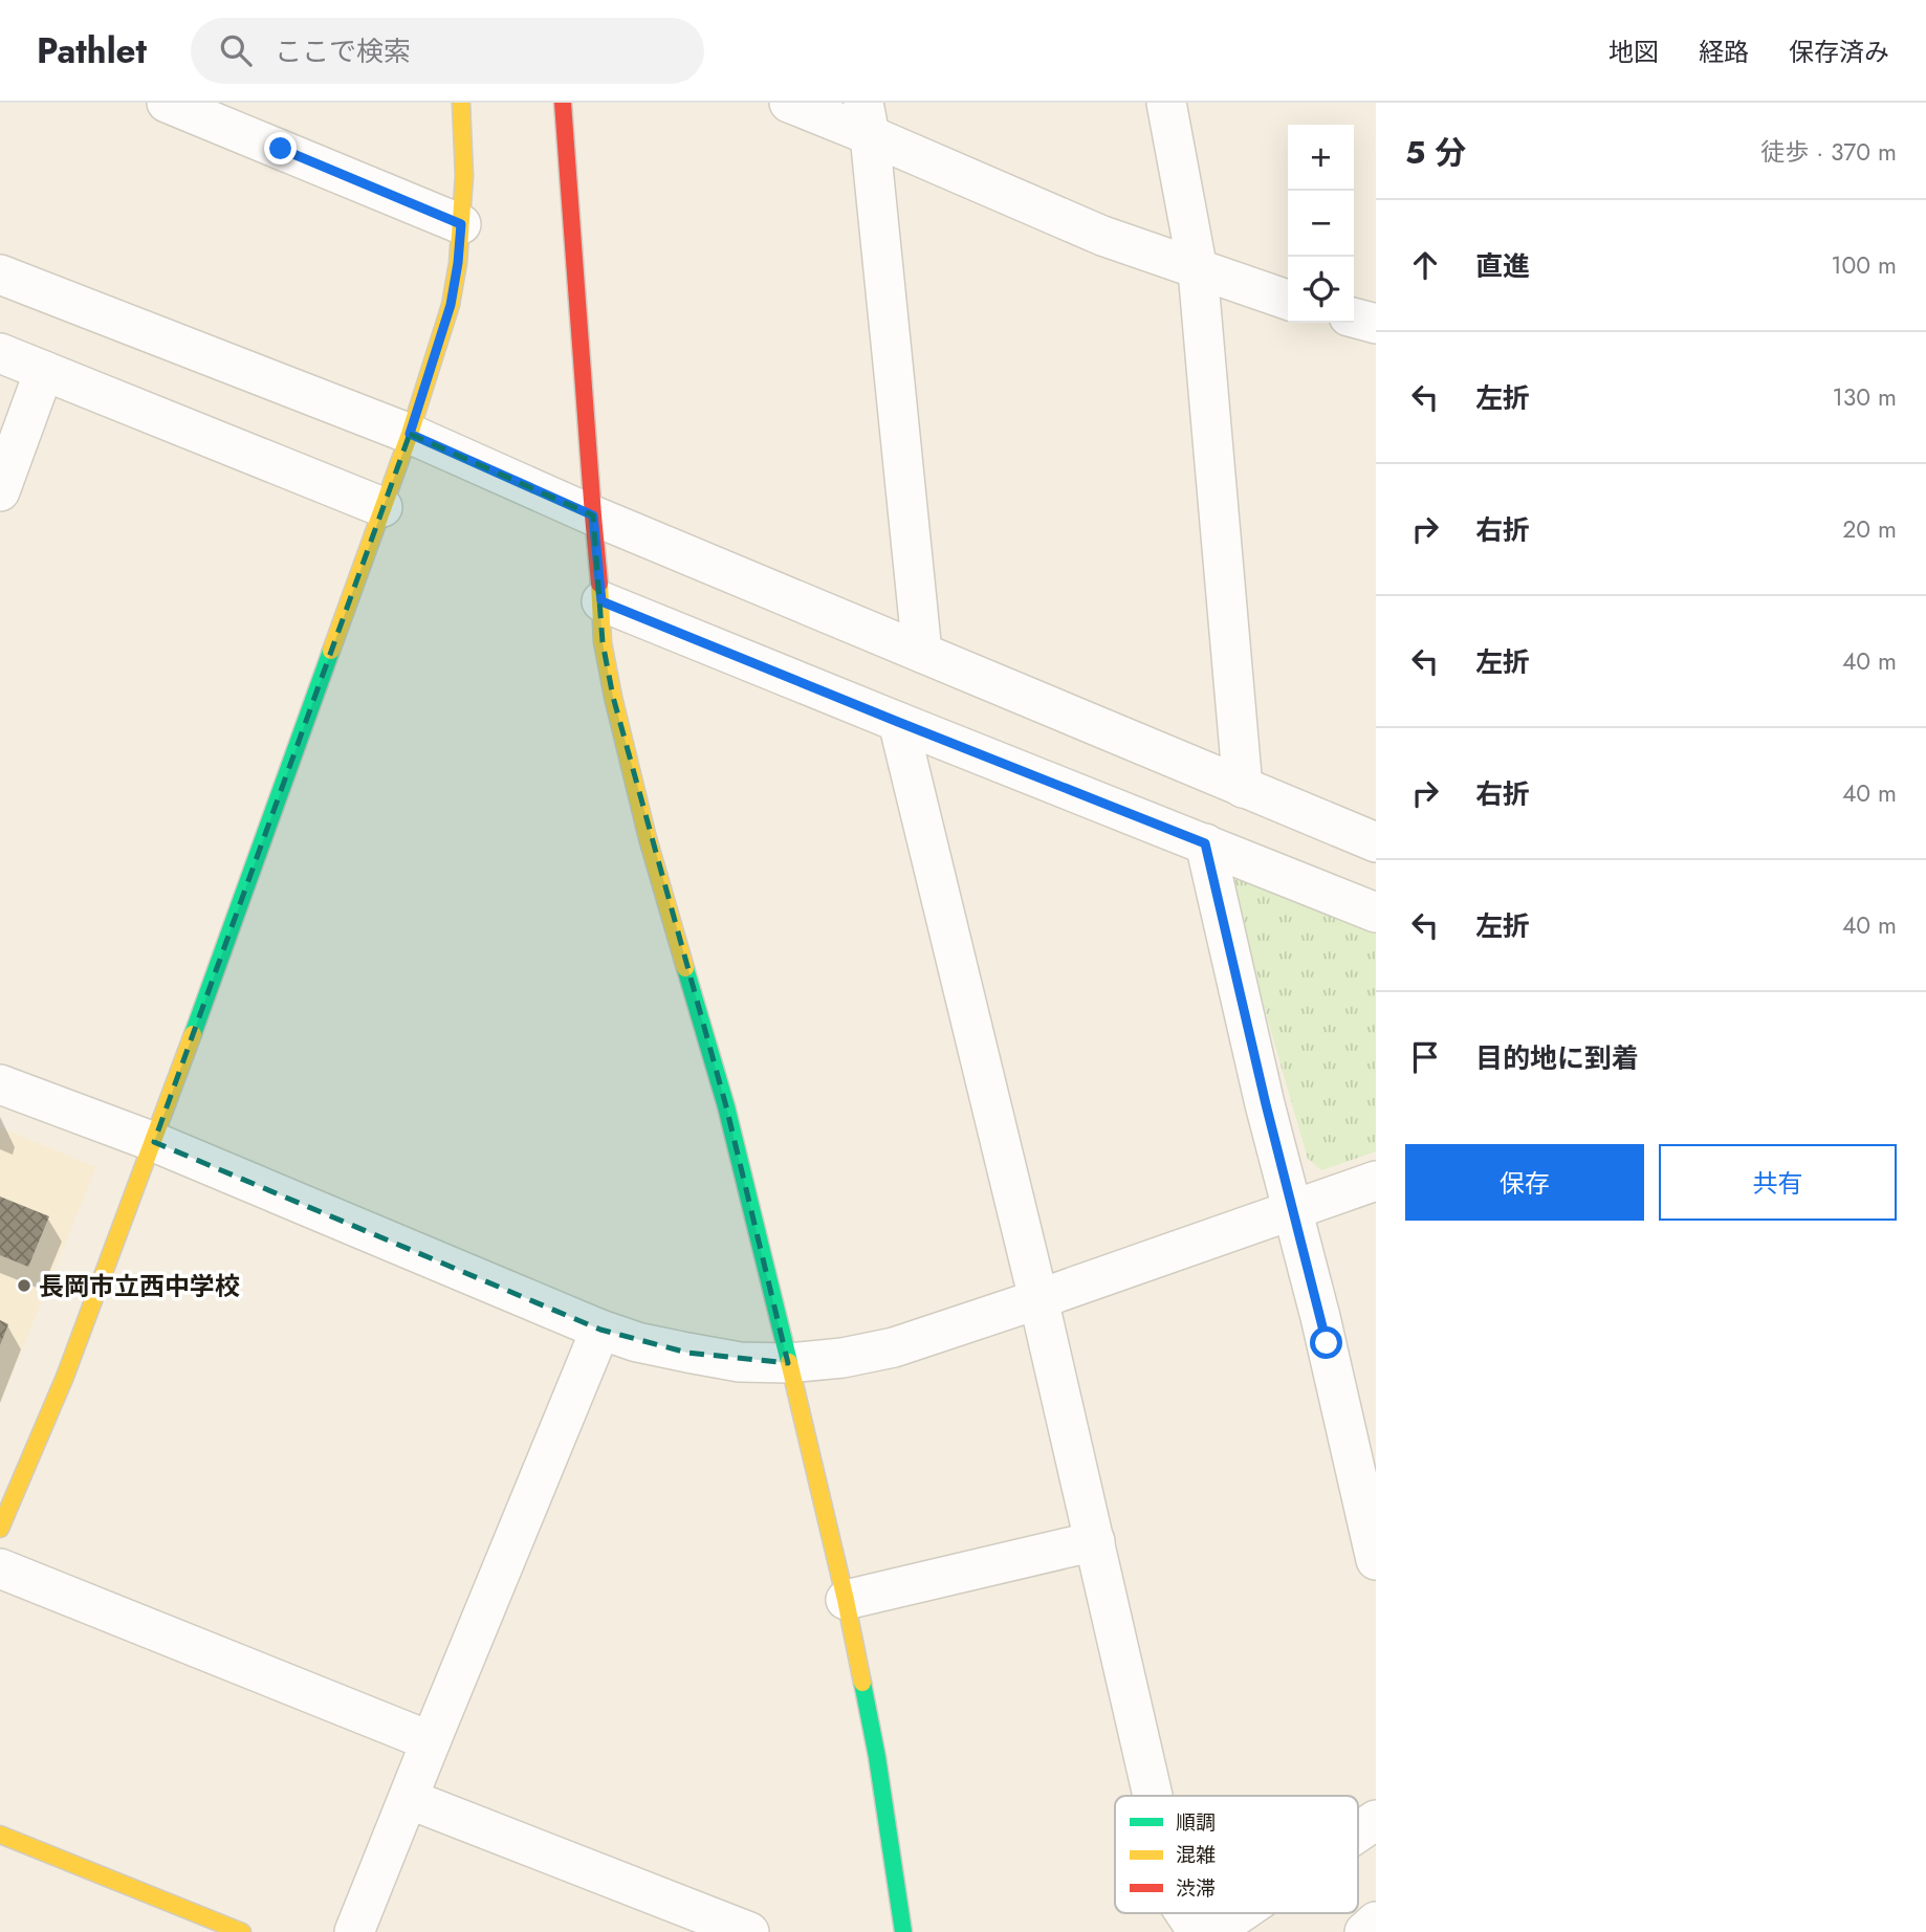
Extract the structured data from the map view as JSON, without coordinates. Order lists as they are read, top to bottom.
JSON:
{
  "places": ["長岡市立西中学校"],
  "legend": ["順調", "混雑", "渋滞"],
  "page": {
    "header": "Pathlet",
    "search": "ここで検索",
    "nav": ["地図", "経路", "保存済み"],
    "heading": ["5 分", "徒歩 · 370 m"],
    "map_buttons": ["+", "−"],
    "list": [
      ["直進", "100 m"],
      ["左折", "130 m"],
      ["右折", "20 m"],
      ["左折", "40 m"],
      ["右折", "40 m"],
      ["左折", "40 m"],
      "目的地に到着"
    ],
    "buttons": ["保存", "共有"]
  }
}
